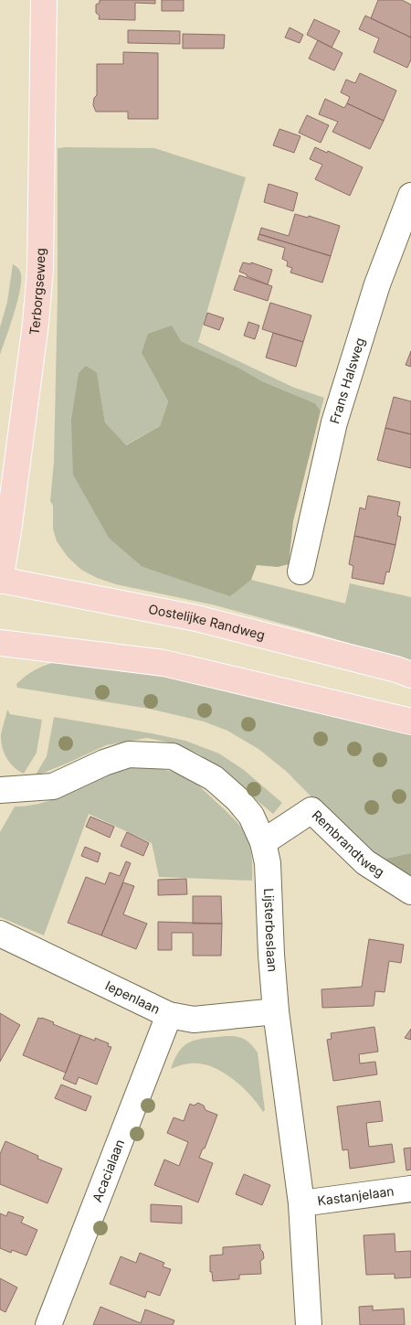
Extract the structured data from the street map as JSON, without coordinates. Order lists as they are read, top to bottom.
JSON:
{
  "streets": {
    "main road": ["Terborgseweg", "Oostelijke Randweg"],
    "street": [
      "Frans Halsweg",
      "Rembrandtweg",
      "Lijsterbeslaan",
      "Iepenlaan",
      "Acacialaan",
      "Kastanjelaan"
    ]
  },
  "crossings": [
    ["Terborgseweg", "Oostelijke Randweg"],
    ["Rembrandtweg", "Lijsterbeslaan"],
    ["Lijsterbeslaan", "Iepenlaan"],
    ["Lijsterbeslaan", "Kastanjelaan"],
    ["Iepenlaan", "Acacialaan"]
  ]
}
